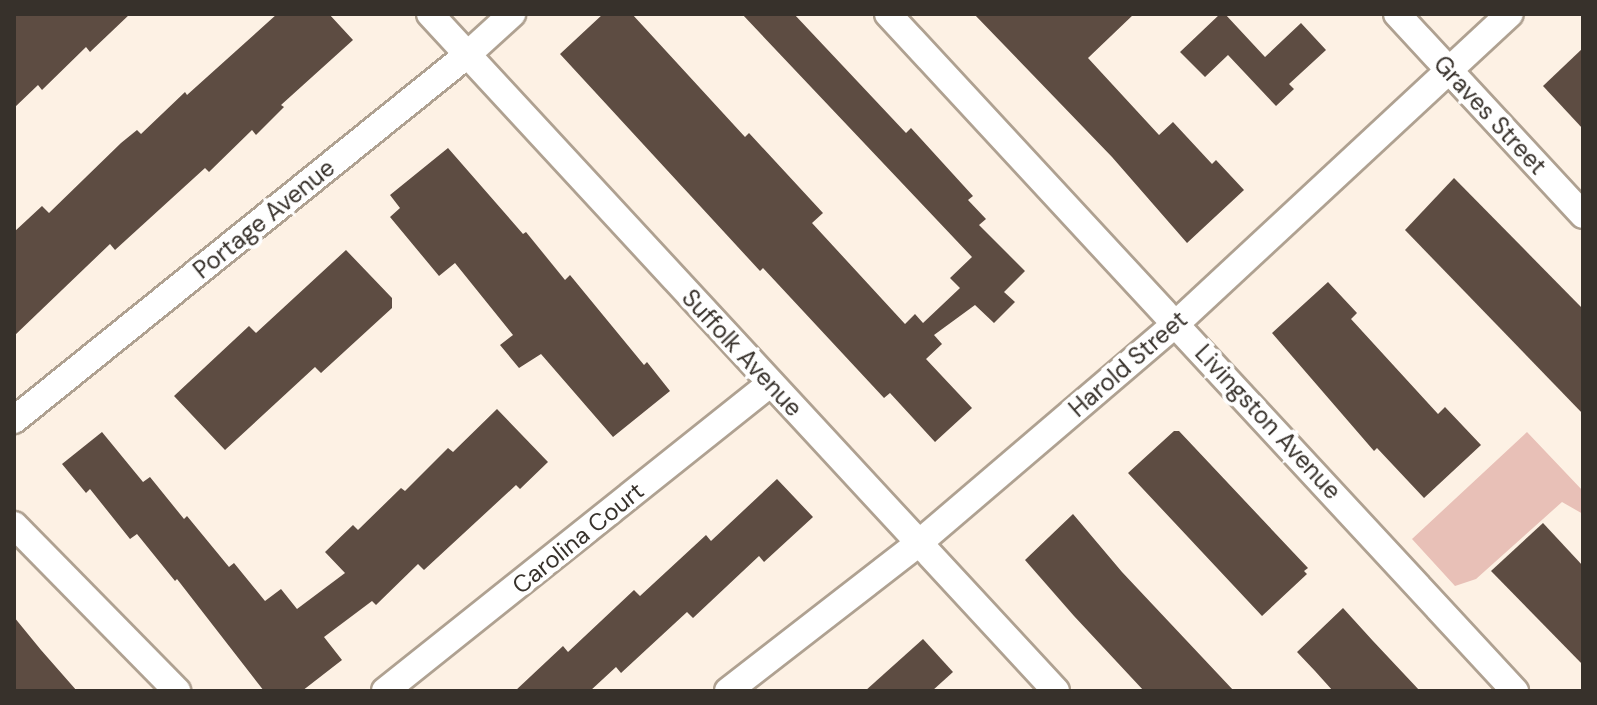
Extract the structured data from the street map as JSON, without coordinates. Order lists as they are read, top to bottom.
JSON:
{
  "streets": {
    "street": [
      "Graves Street",
      "Portage Avenue",
      "Suffolk Avenue",
      "Harold Street",
      "Livingston Avenue",
      "Carolina Court"
    ]
  },
  "crossings": [
    ["Graves Street", "Harold Street"],
    ["Portage Avenue", "Suffolk Avenue"],
    ["Suffolk Avenue", "Harold Street"],
    ["Suffolk Avenue", "Carolina Court"],
    ["Harold Street", "Livingston Avenue"]
  ]
}
